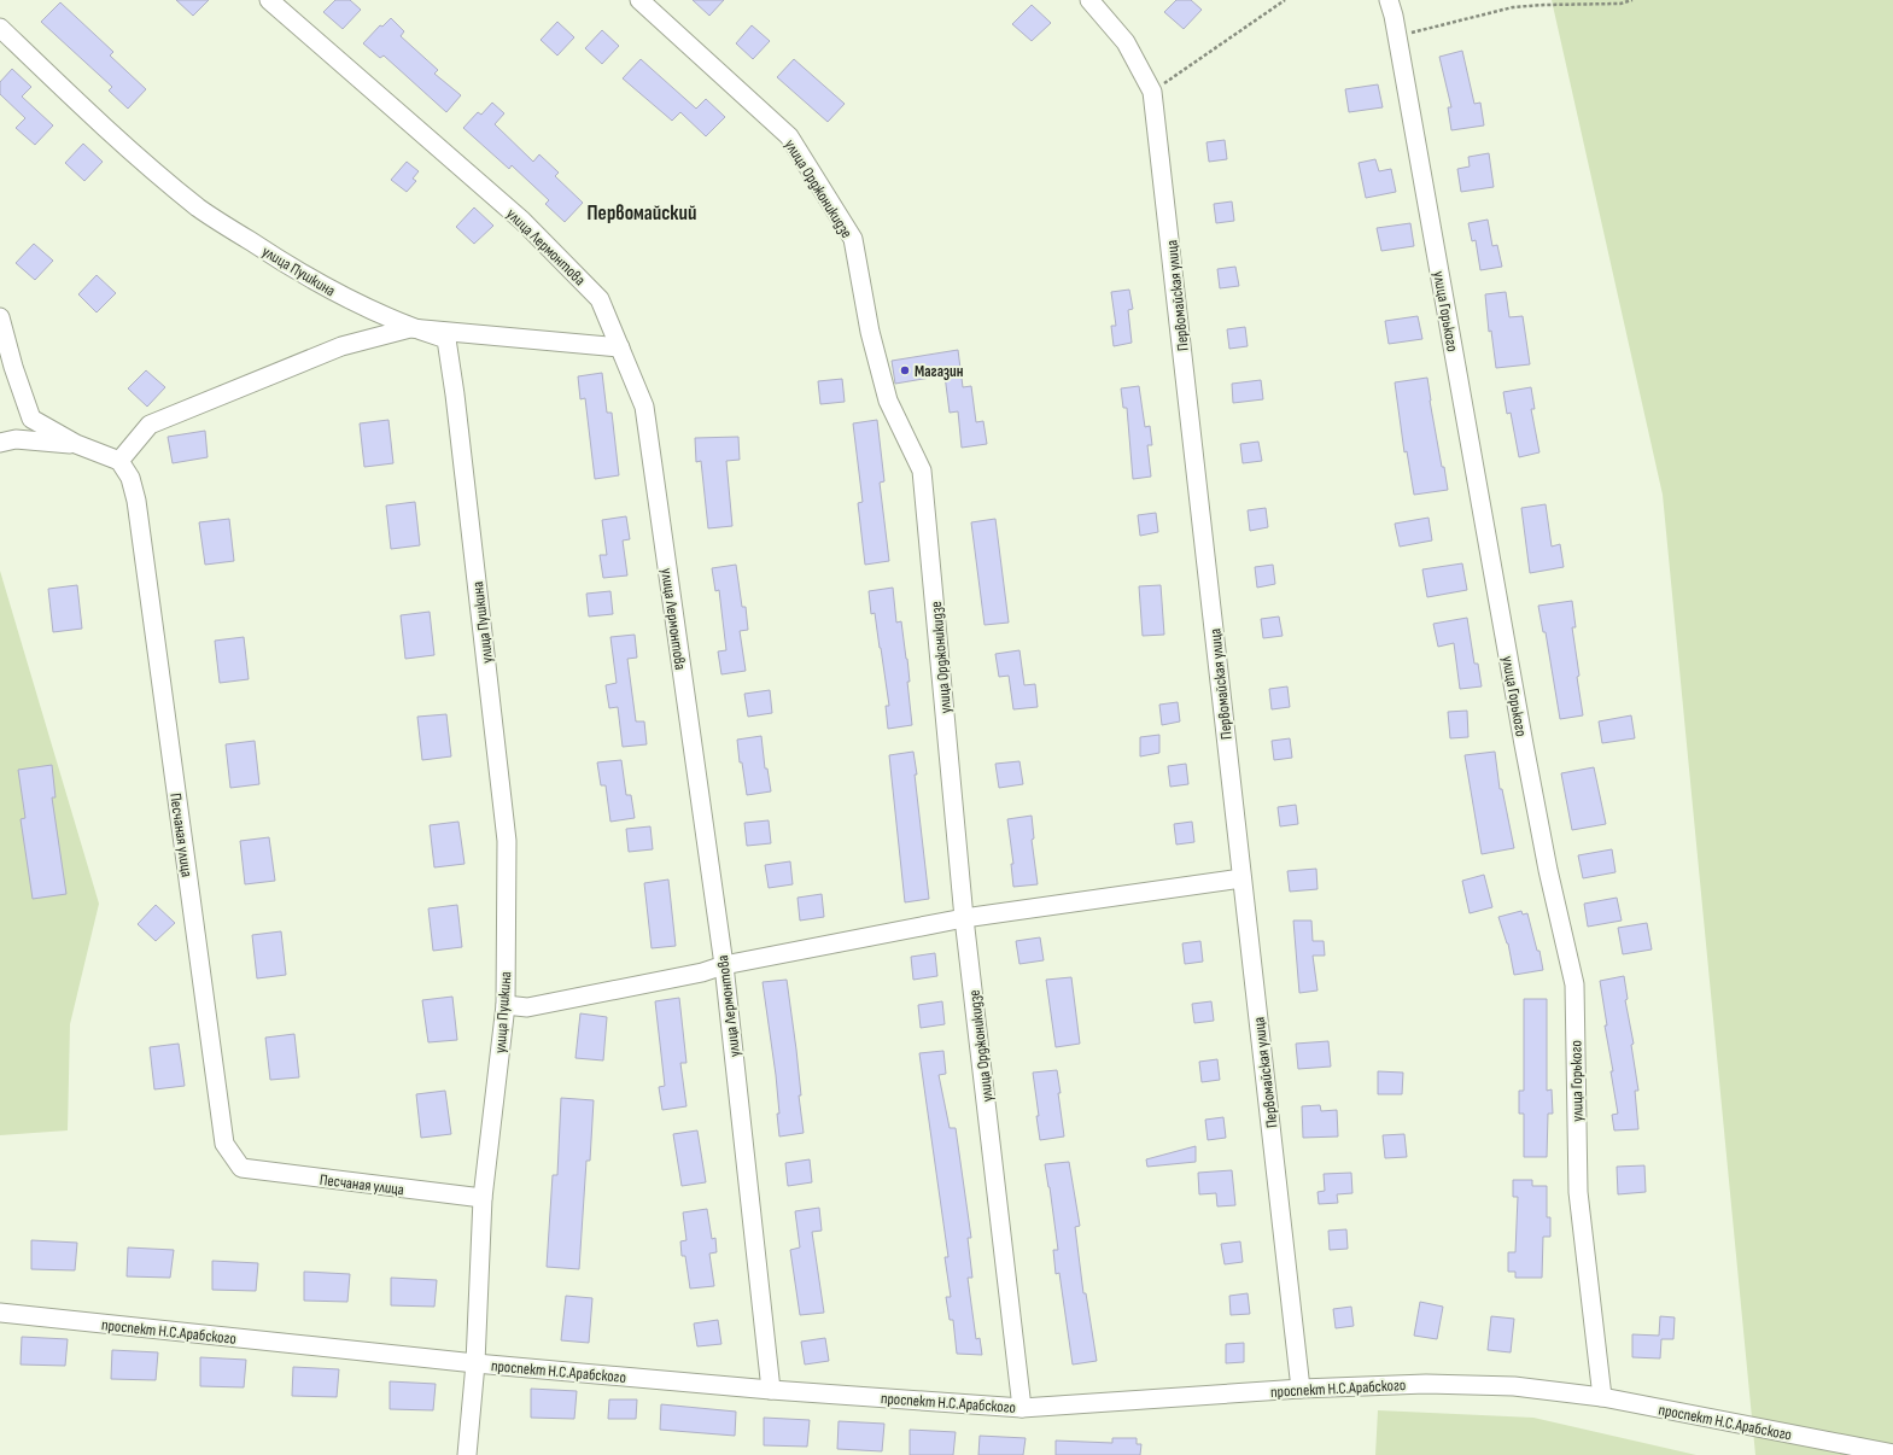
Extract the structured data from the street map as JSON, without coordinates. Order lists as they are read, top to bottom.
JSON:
{
  "streets": {
    "street": [
      "улица Орджоникидзе",
      "улица Лермонтова",
      "улица Пушкина",
      "Первомайская улица",
      "улица Горького",
      "Песчаная улица",
      "проспект Н.С.Арабского"
    ]
  },
  "crossings": [
    ["улица Орджоникидзе", "проспект Н.С.Арабского"],
    ["улица Лермонтова", "проспект Н.С.Арабского"],
    ["улица Пушкина", "Песчаная улица"],
    ["улица Пушкина", "проспект Н.С.Арабского"],
    ["Первомайская улица", "проспект Н.С.Арабского"],
    ["улица Горького", "проспект Н.С.Арабского"]
  ],
  "districts": ["Первомайский"],
  "places": ["Магазин"]
}
